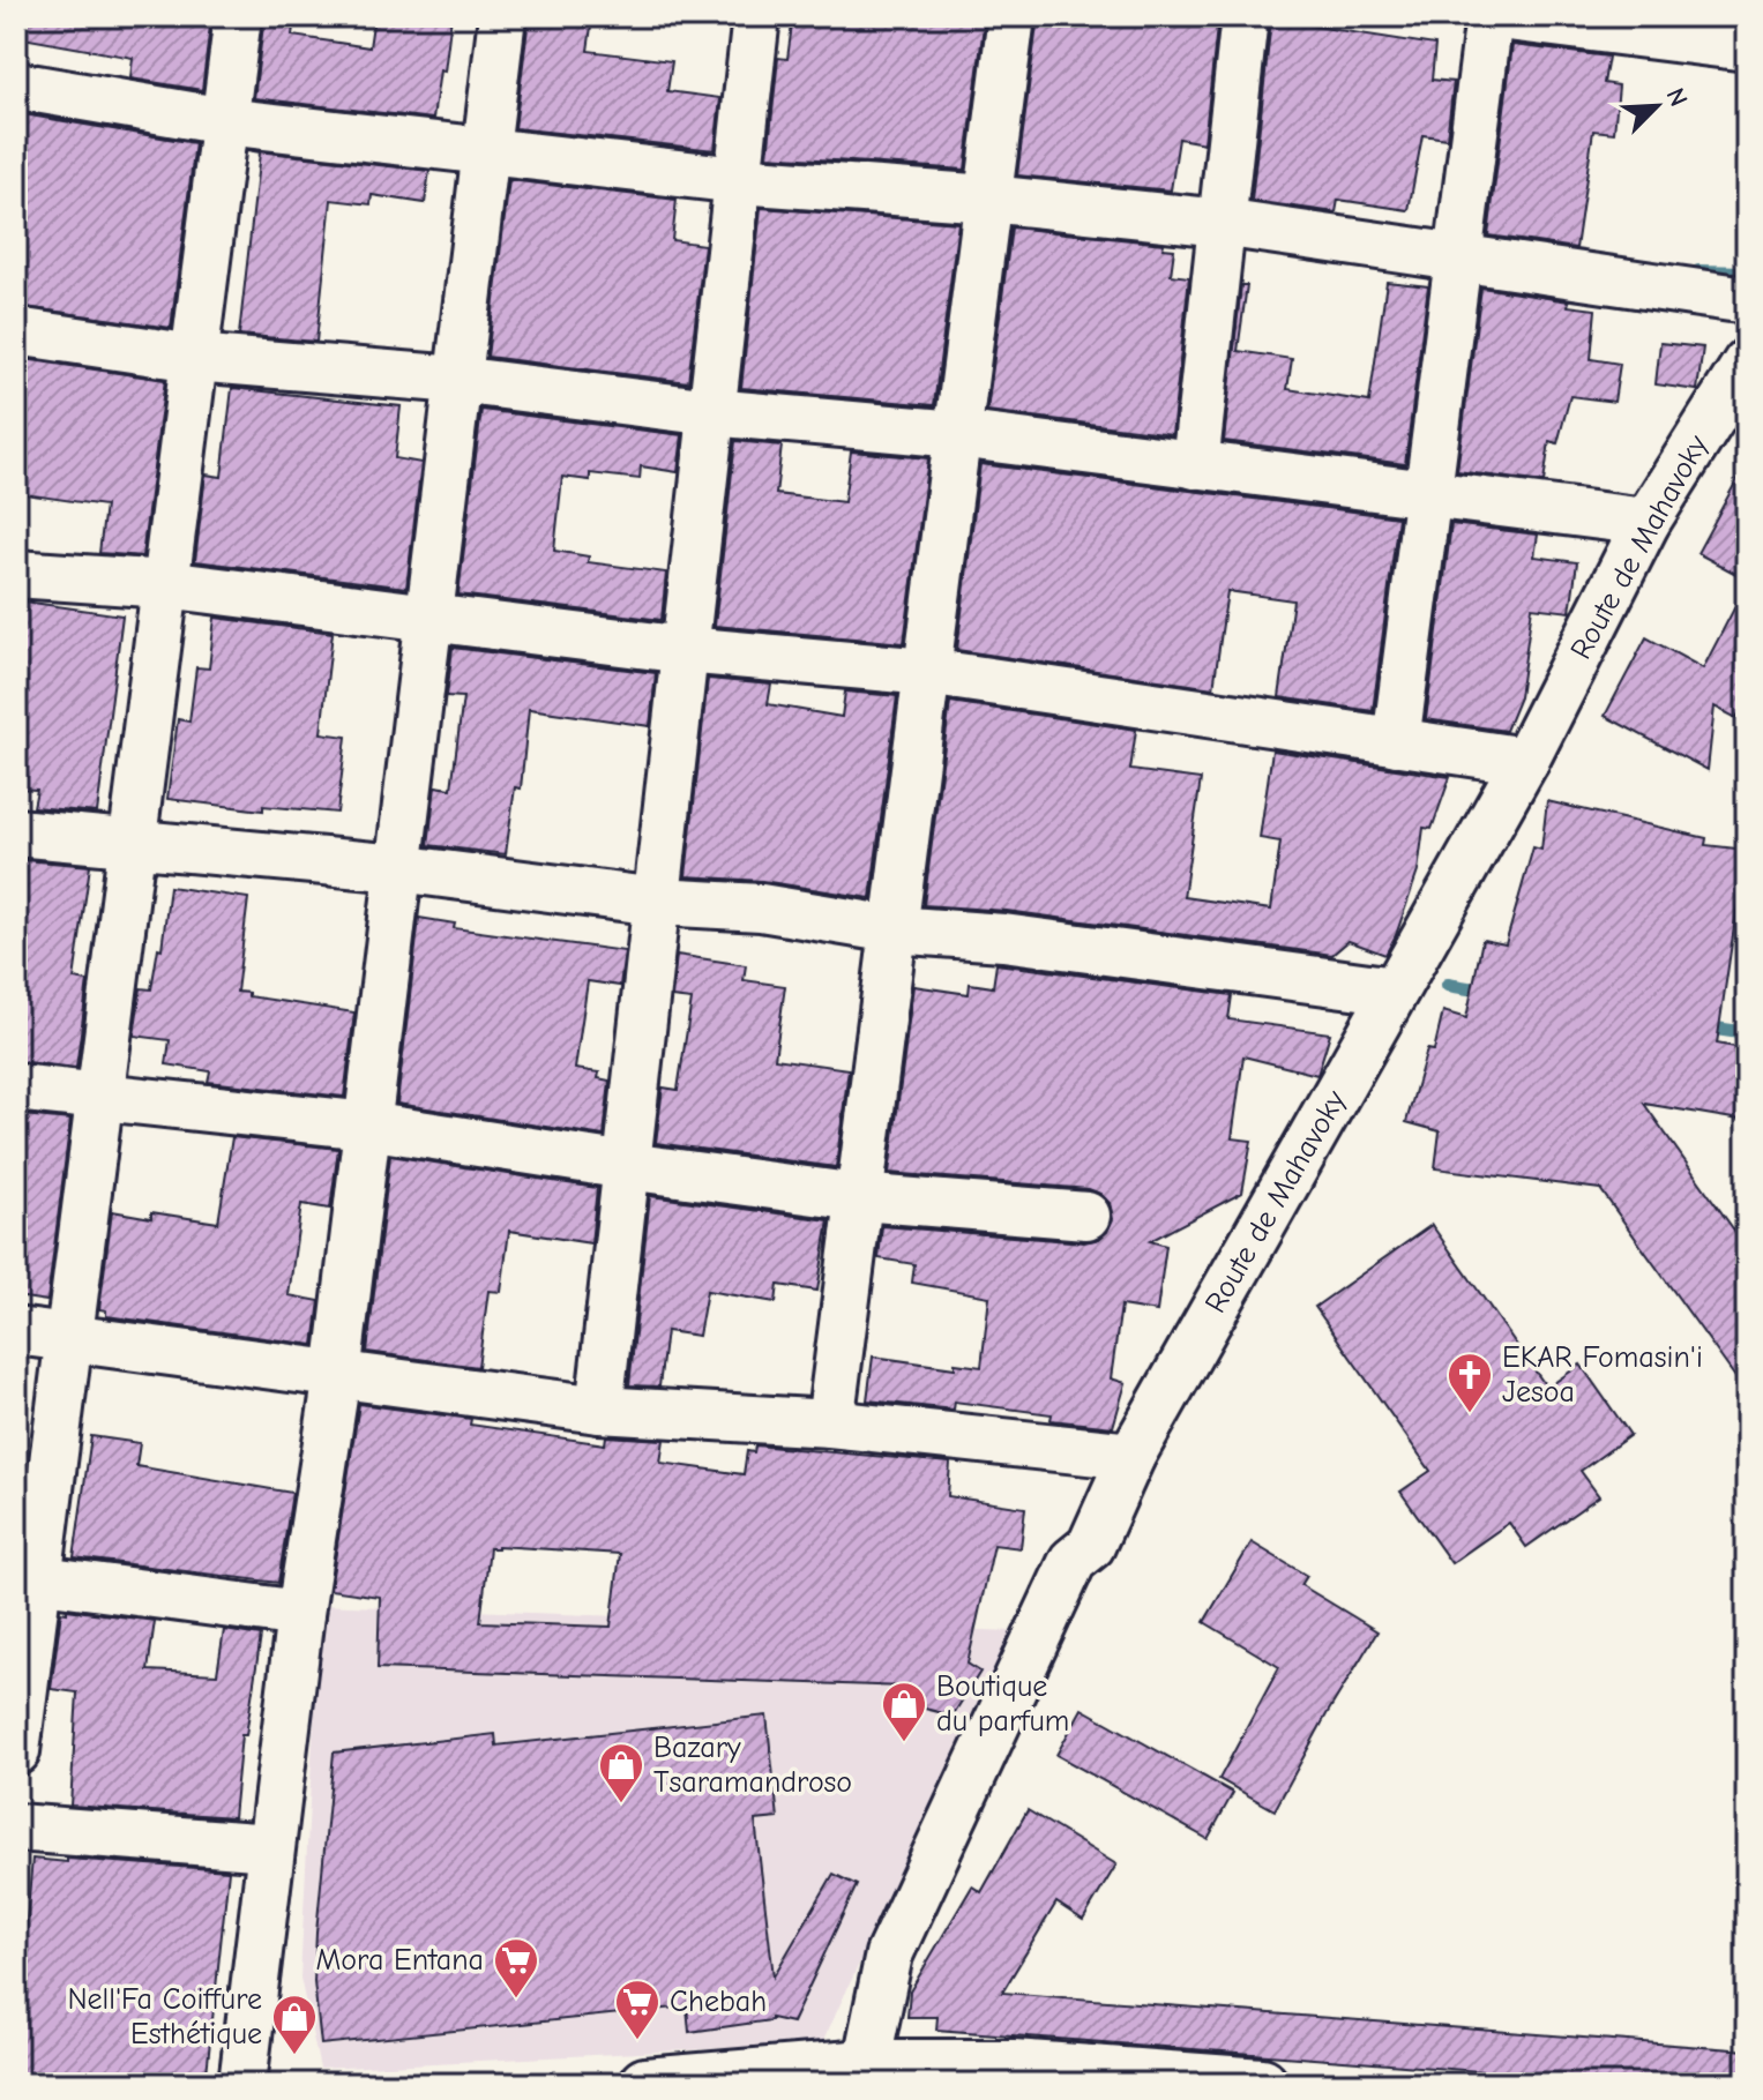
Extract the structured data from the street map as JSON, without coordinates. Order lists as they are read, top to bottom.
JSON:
{
  "streets": {
    "street": ["Route de Mahavoky"]
  },
  "places": {
    "church": ["EKAR Fomasin'i Jesoa"],
    "shop": ["Boutique du parfum", "Bazary Tsaramandroso", "Nell'Fa Coiffure Esthétique"],
    "supermarket": ["Mora Entana", "Chebah"]
  },
  "north": "top right"
}
